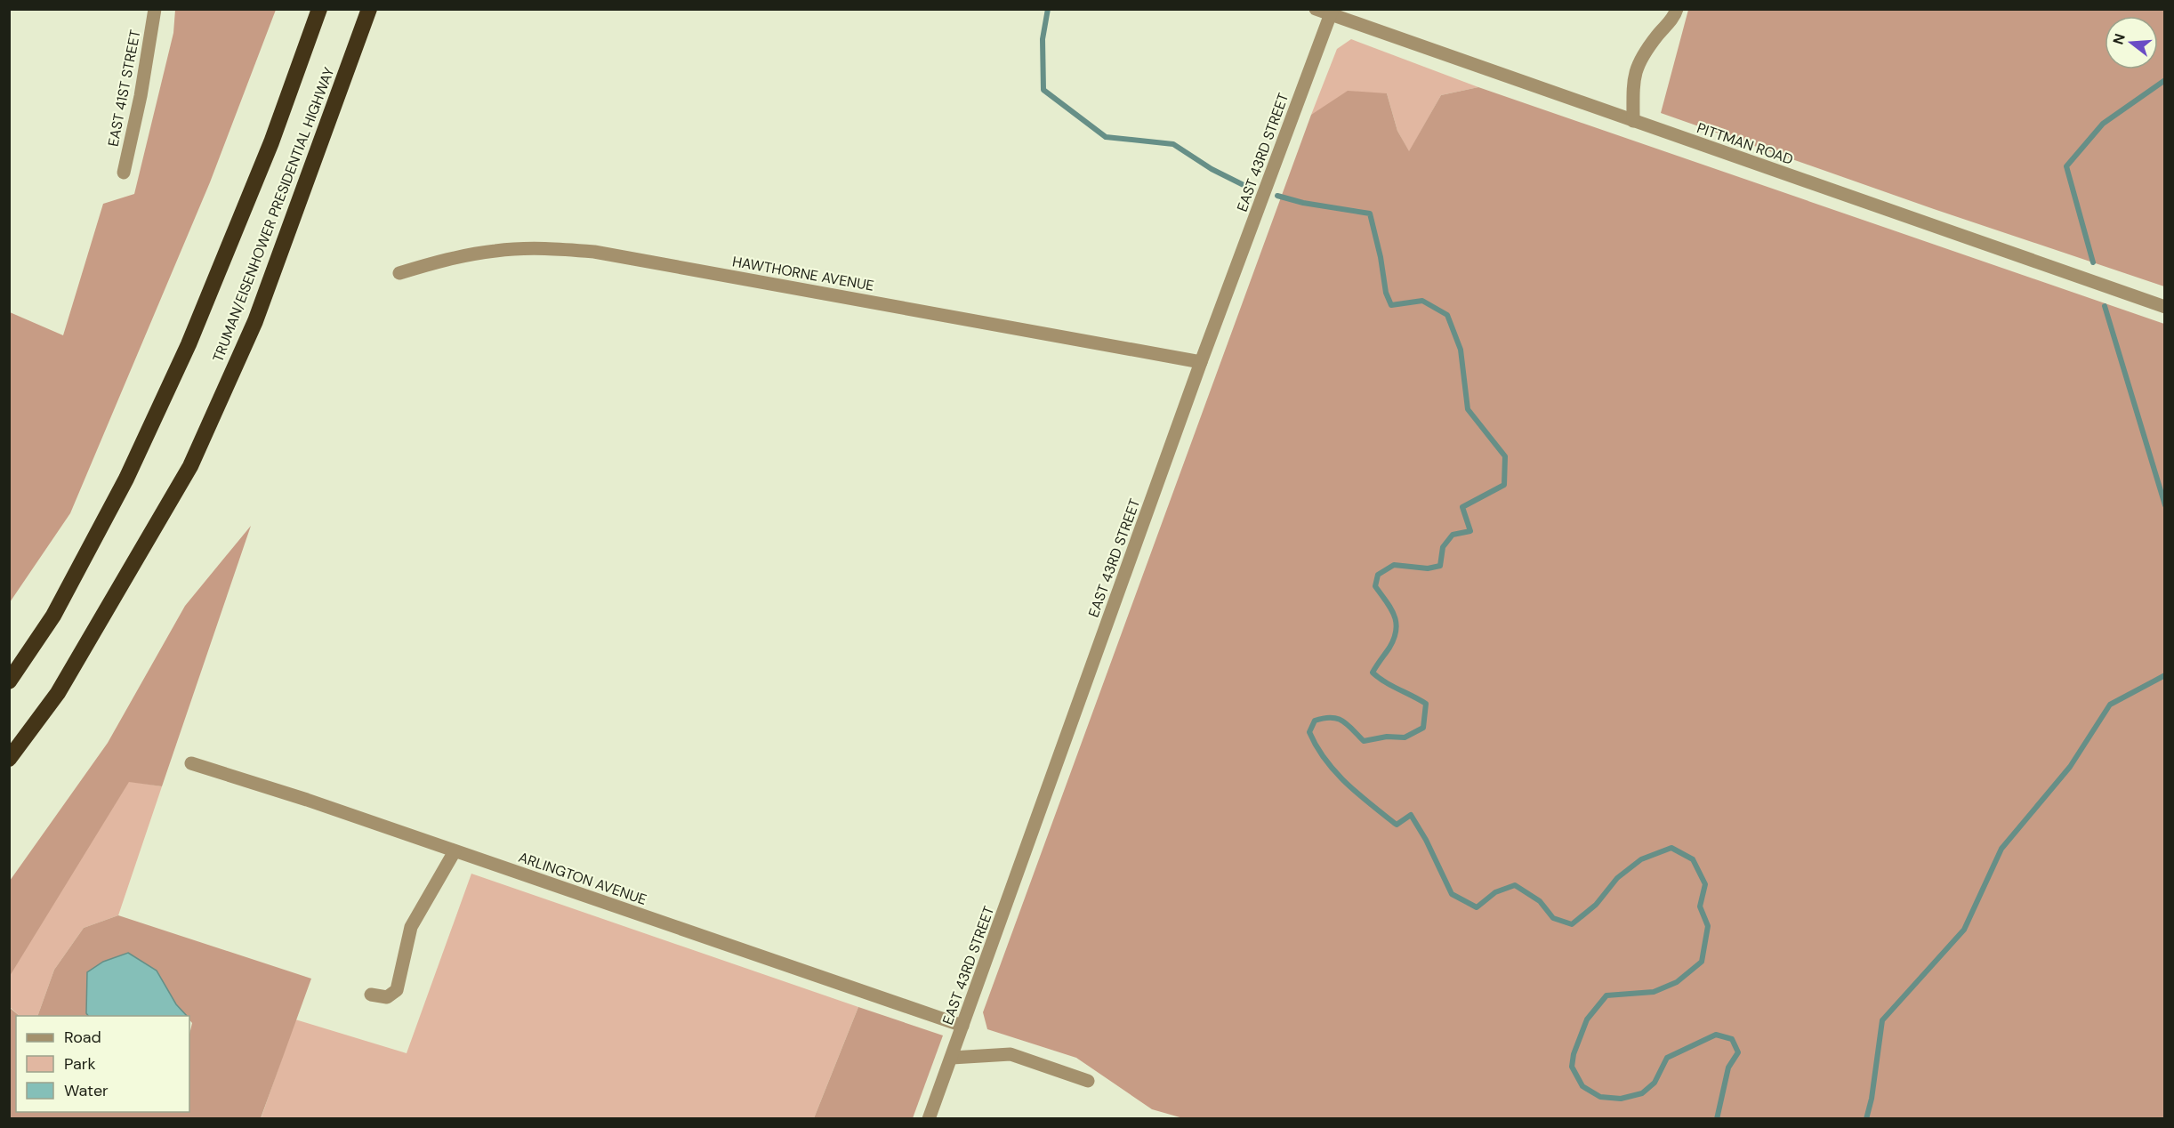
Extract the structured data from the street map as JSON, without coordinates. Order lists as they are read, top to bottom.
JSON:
{
  "streets": {
    "highway": ["TRUMAN/EISENHOWER PRESIDENTIAL HIGHWAY"],
    "street": [
      "EAST 41ST STREET",
      "PITTMAN ROAD",
      "EAST 43RD STREET",
      "HAWTHORNE AVENUE",
      "ARLINGTON AVENUE"
    ]
  },
  "crossings": [
    ["PITTMAN ROAD", "EAST 43RD STREET"],
    ["EAST 43RD STREET", "HAWTHORNE AVENUE"],
    ["EAST 43RD STREET", "ARLINGTON AVENUE"]
  ],
  "legend": ["Road", "Park", "Water"],
  "north": "left"
}
